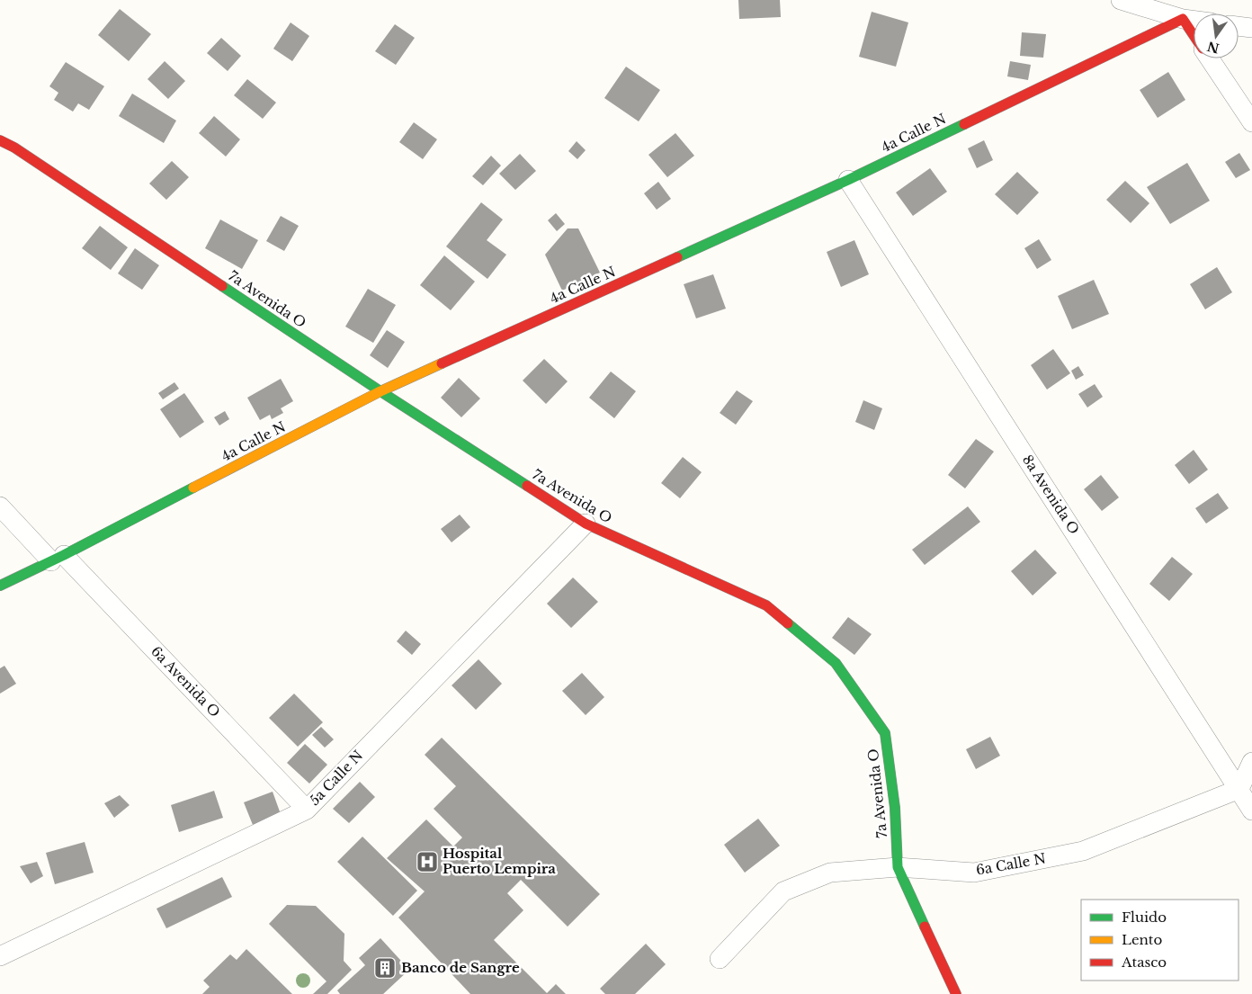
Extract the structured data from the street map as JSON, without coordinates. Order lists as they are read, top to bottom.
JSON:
{
  "streets": {
    "street": [
      "4a Calle N",
      "7a Avenida O",
      "8a Avenida O",
      "6a Avenida O",
      "5a Calle N",
      "6a Calle N"
    ]
  },
  "crossings": [
    ["4a Calle N", "7a Avenida O"],
    ["4a Calle N", "8a Avenida O"],
    ["4a Calle N", "6a Avenida O"],
    ["7a Avenida O", "5a Calle N"],
    ["7a Avenida O", "6a Calle N"],
    ["8a Avenida O", "6a Calle N"],
    ["6a Avenida O", "5a Calle N"]
  ],
  "places": {
    "hospital": ["Hospital Puerto Lempira"],
    "building": ["Banco de Sangre"]
  },
  "legend": ["Fluido", "Lento", "Atasco"],
  "north": "bottom"
}
